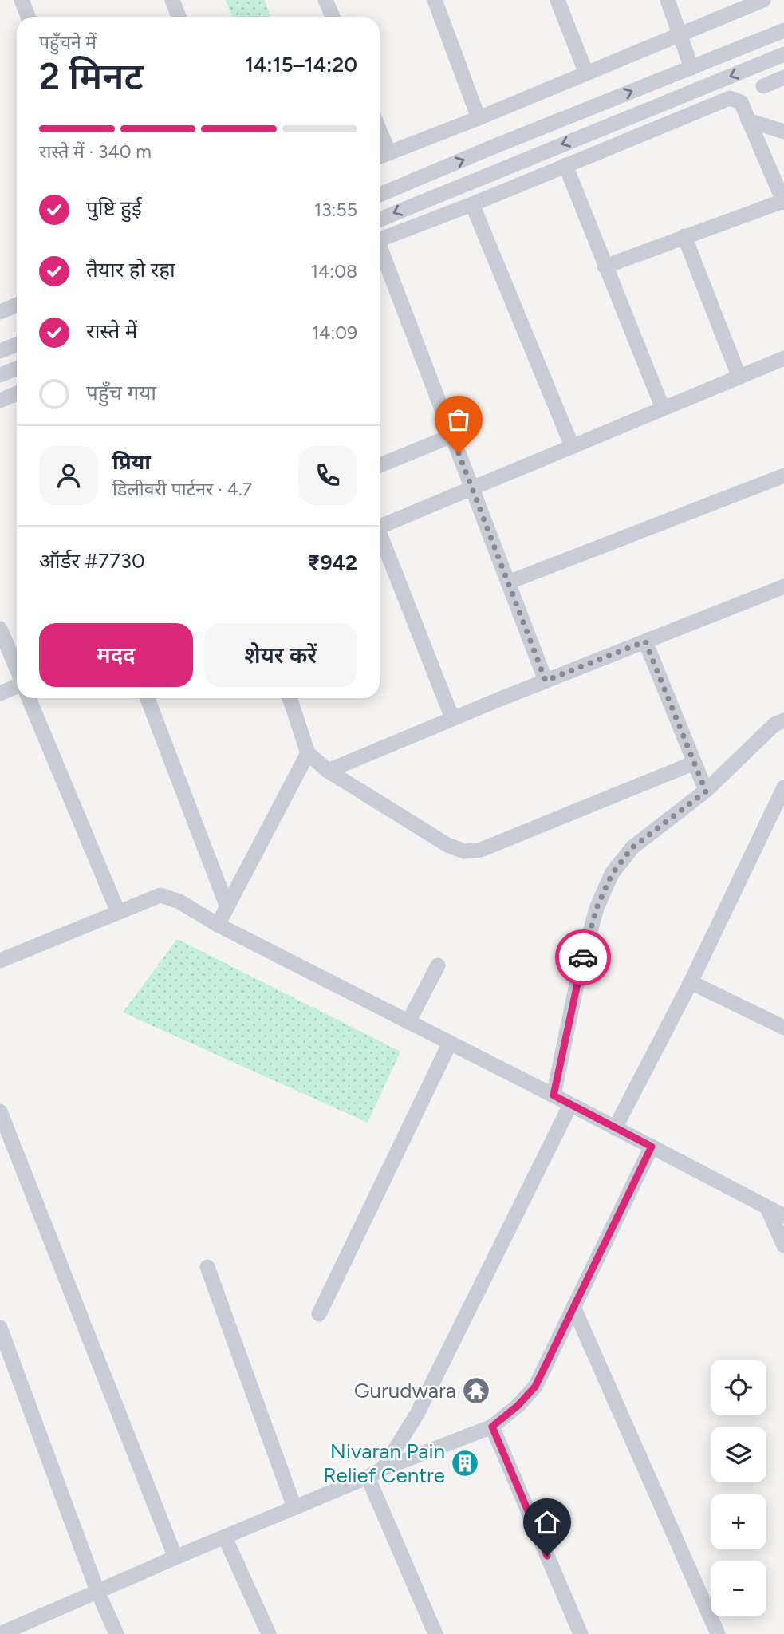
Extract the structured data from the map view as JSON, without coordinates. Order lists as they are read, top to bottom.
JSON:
{
  "places": {
    "temple": ["Gurudwara"],
    "building": ["Nivaran Pain Relief Centre"]
  },
  "page": {
    "heading": ["2 मिनट", "पहुँचने में", "14:15–14:20"],
    "panel": [
      "प्रिया",
      "डिलीवरी पार्टनर · 4.7",
      "ऑर्डर #7730",
      "₹942"
    ],
    "bar": "रास्ते में · 340 m",
    "list": [
      ["पुष्टि हुई", "13:55"],
      ["तैयार हो रहा", "14:08"],
      ["रास्ते में", "14:09"],
      "पहुँच गया"
    ],
    "buttons": ["मदद", "शेयर करें"],
    "map_buttons": ["+", "−"]
  }
}
